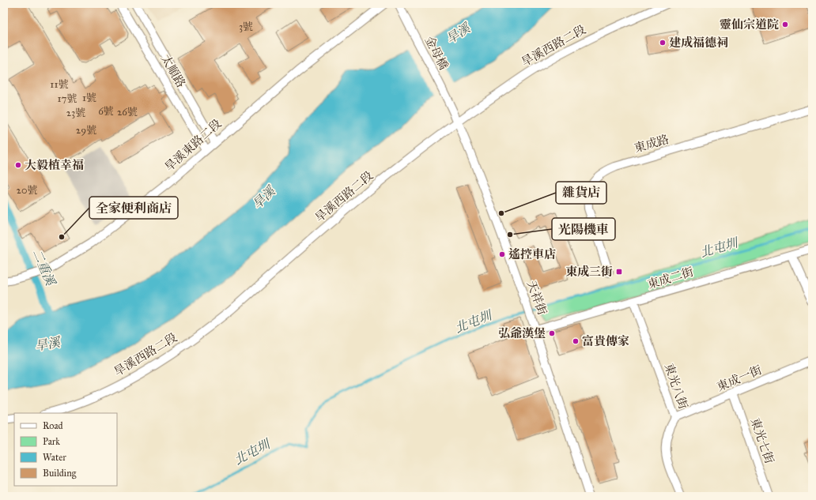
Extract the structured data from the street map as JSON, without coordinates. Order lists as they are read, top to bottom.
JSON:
{
  "streets": {
    "street": [
      "旱溪西路二段",
      "金母橋",
      "太順路",
      "東成路",
      "旱溪東路二段",
      "東成二街",
      "天祥街",
      "東成一街",
      "東光八街",
      "東光七街"
    ]
  },
  "crossings": [
    ["旱溪西路二段", "天祥街"],
    ["金母橋", "天祥街"],
    ["太順路", "旱溪東路二段"],
    ["東成二街", "天祥街"],
    ["東成二街", "東光八街"],
    ["東成一街", "東光八街"],
    ["東成一街", "東光七街"]
  ],
  "water": ["旱溪", "北屯圳", "二重溪"],
  "places": {
    "other": [
      "靈仙宗道院",
      "建成福德祠",
      "大毅植幸福",
      "雜貨店",
      "光陽機車",
      "全家便利商店",
      "遙控車店",
      "弘爺漢堡",
      "富貴傳家"
    ],
    "transit": ["東成三街"]
  },
  "house_numbers": [
    "3號",
    "11號",
    "1號",
    "17號",
    "6號",
    "26號",
    "23號",
    "29號",
    "20號"
  ],
  "legend": [
    "Road",
    "Park",
    "Water",
    "Building"
  ]
}
